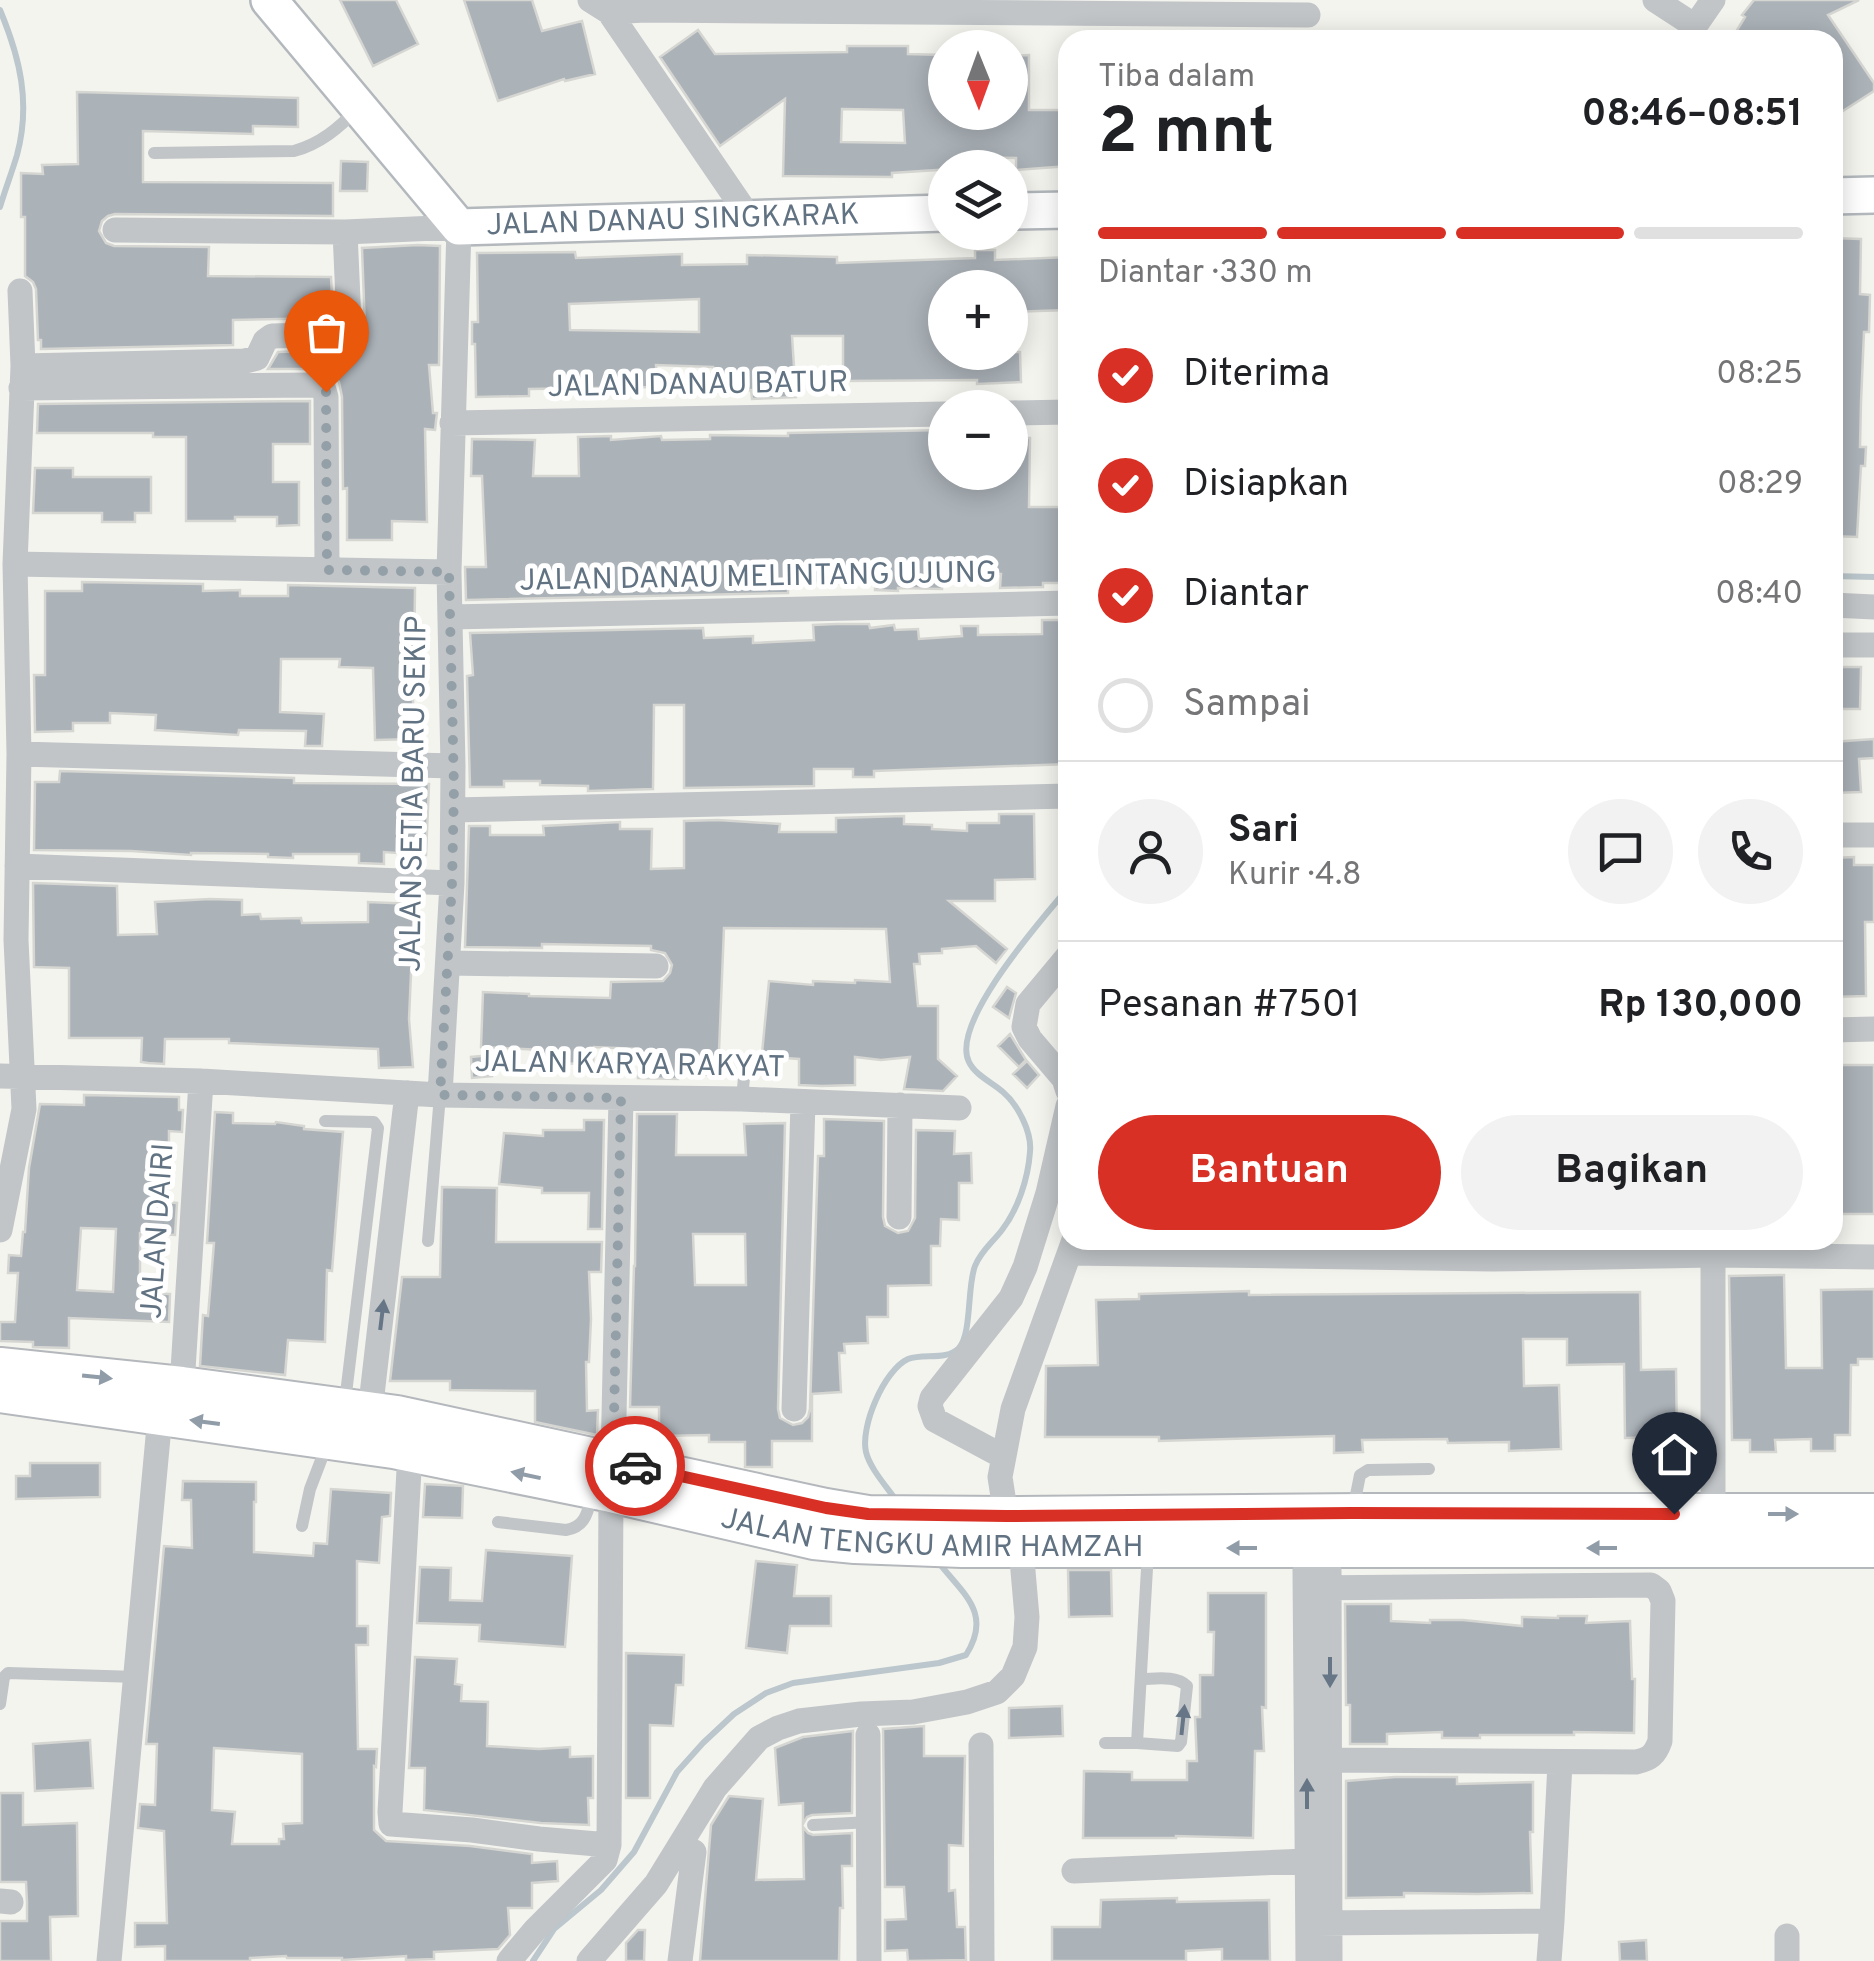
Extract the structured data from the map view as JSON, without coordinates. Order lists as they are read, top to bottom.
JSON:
{
  "streets": {
    "main road": ["JALAN TENGKU AMIR HAMZAH"],
    "street": [
      "JALAN DANAU SINGKARAK",
      "JALAN DANAU BATUR",
      "JALAN DANAU MELINTANG UJUNG",
      "JALAN SETIA BARU SEKIP",
      "JALAN KARYA RAKYAT",
      "JALAN DAIRI"
    ]
  },
  "crossings": [
    ["JALAN DANAU SINGKARAK", "JALAN SETIA BARU SEKIP"],
    ["JALAN DANAU BATUR", "JALAN SETIA BARU SEKIP"],
    ["JALAN DANAU MELINTANG UJUNG", "JALAN SETIA BARU SEKIP"],
    ["JALAN SETIA BARU SEKIP", "JALAN KARYA RAKYAT"],
    ["JALAN KARYA RAKYAT", "JALAN DAIRI"],
    ["JALAN DAIRI", "JALAN TENGKU AMIR HAMZAH"]
  ],
  "north": "bottom",
  "page": {
    "map_buttons": ["+", "−"],
    "heading": ["2 mnt", "Tiba dalam", "08:46–08:51"],
    "panel": [
      "Sari",
      "Kurir · 4.8",
      "Pesanan #7501",
      "Rp 130,000"
    ],
    "bar": "Diantar · 330 m",
    "list": [
      ["Diterima", "08:25"],
      ["Disiapkan", "08:29"],
      ["Diantar", "08:40"],
      "Sampai"
    ],
    "buttons": ["Bantuan", "Bagikan"]
  }
}
